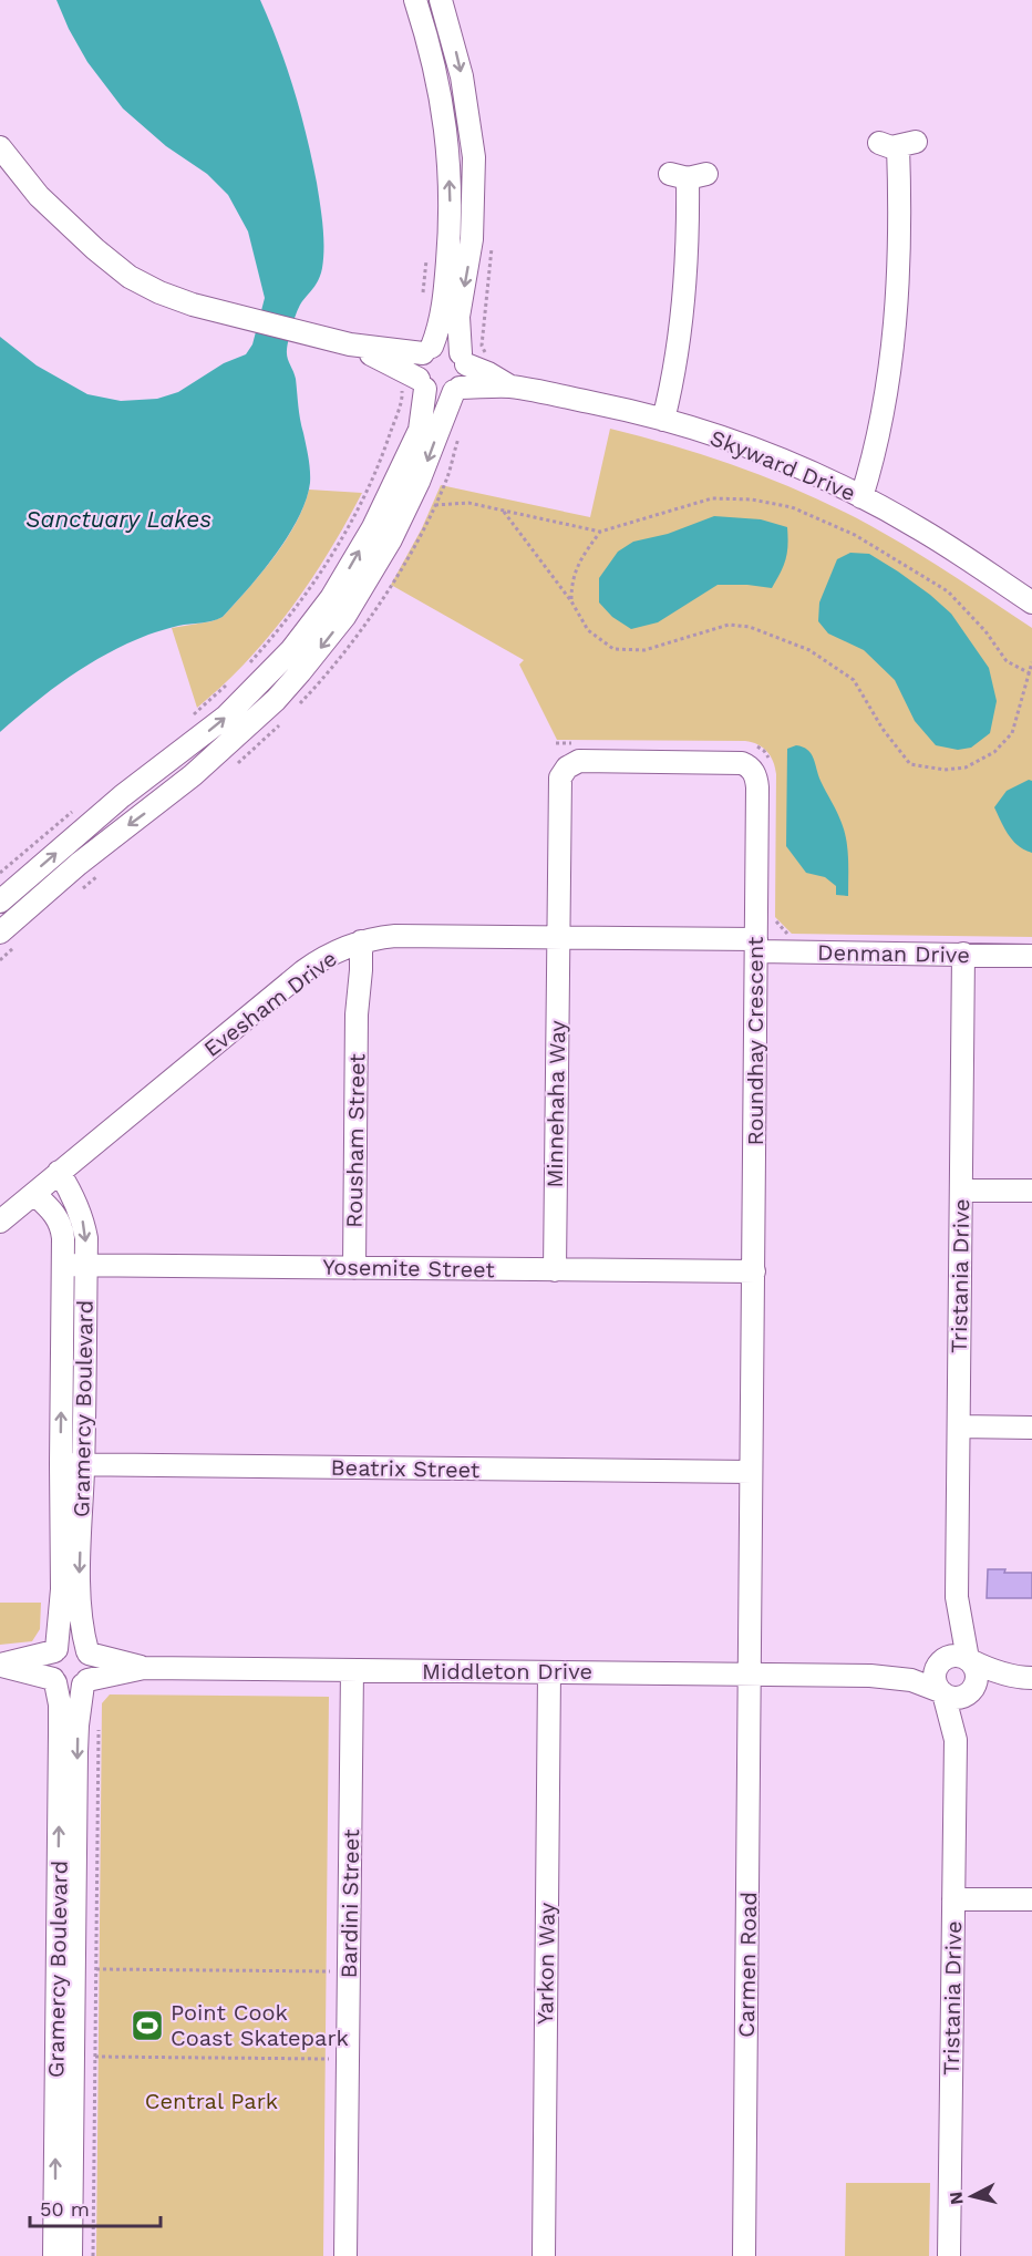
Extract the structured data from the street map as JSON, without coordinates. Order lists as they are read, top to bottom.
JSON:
{
  "streets": {
    "street": [
      "Skyward Drive",
      "Denman Drive",
      "Evesham Drive",
      "Roundhay Crescent",
      "Minnehaha Way",
      "Rousham Street",
      "Yosemite Street",
      "Tristania Drive",
      "Gramercy Boulevard",
      "Beatrix Street",
      "Middleton Drive",
      "Bardini Street",
      "Yarkon Way",
      "Carmen Road"
    ]
  },
  "crossings": [
    ["Denman Drive", "Evesham Drive"],
    ["Denman Drive", "Roundhay Crescent"],
    ["Denman Drive", "Tristania Drive"],
    ["Evesham Drive", "Roundhay Crescent"],
    ["Evesham Drive", "Minnehaha Way"],
    ["Evesham Drive", "Rousham Street"],
    ["Evesham Drive", "Gramercy Boulevard"],
    ["Roundhay Crescent", "Minnehaha Way"],
    ["Roundhay Crescent", "Yosemite Street"],
    ["Roundhay Crescent", "Beatrix Street"],
    ["Roundhay Crescent", "Middleton Drive"],
    ["Roundhay Crescent", "Carmen Road"],
    ["Minnehaha Way", "Yosemite Street"],
    ["Rousham Street", "Yosemite Street"],
    ["Yosemite Street", "Gramercy Boulevard"],
    ["Tristania Drive", "Middleton Drive"],
    ["Gramercy Boulevard", "Beatrix Street"],
    ["Gramercy Boulevard", "Middleton Drive"],
    ["Middleton Drive", "Bardini Street"],
    ["Middleton Drive", "Yarkon Way"],
    ["Middleton Drive", "Carmen Road"]
  ],
  "water": ["Sanctuary Lakes"],
  "parks": ["Central Park"],
  "places": {
    "sports": ["Point Cook Coast Skatepark"]
  },
  "scale_bar": "50 m",
  "north": "left"
}
